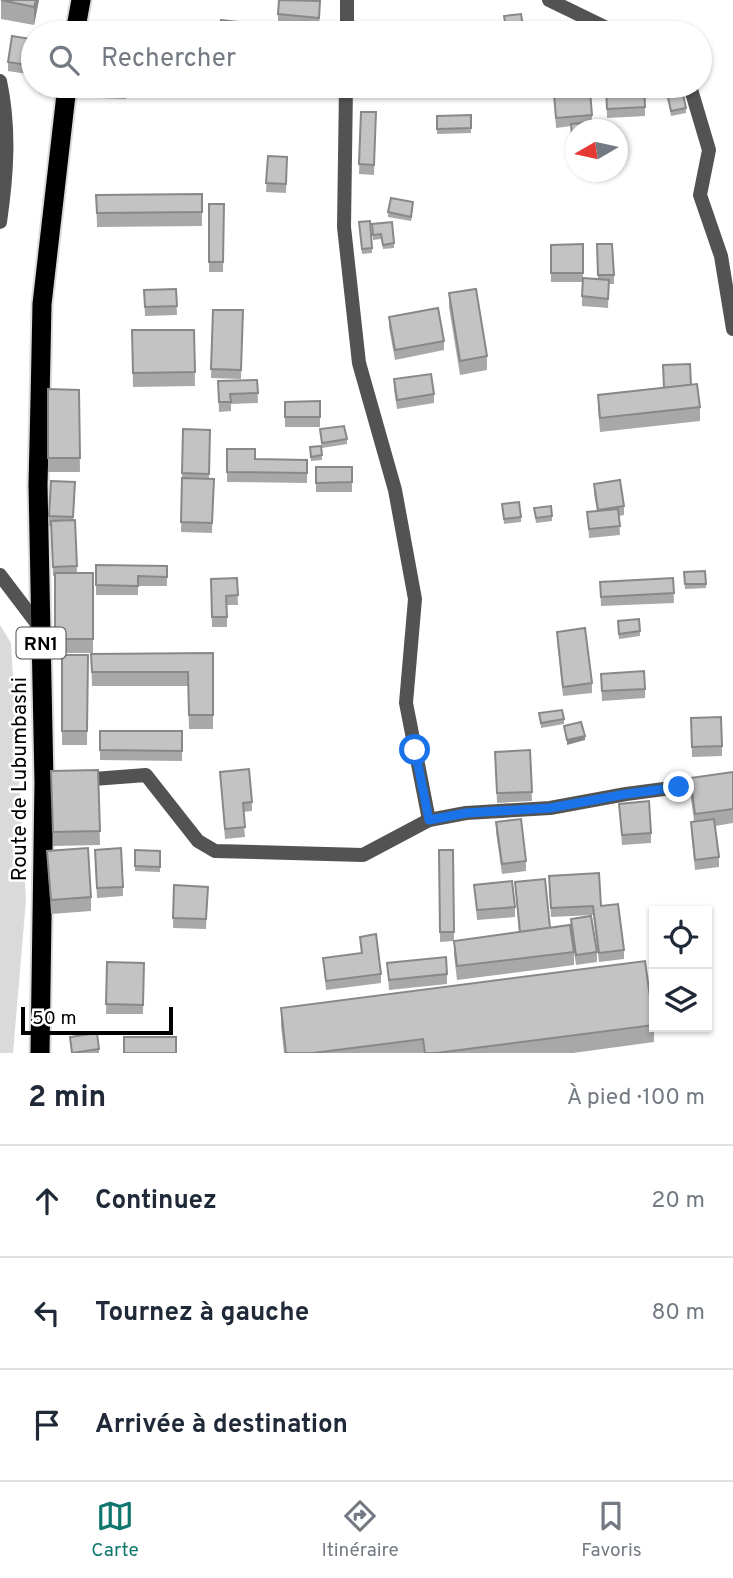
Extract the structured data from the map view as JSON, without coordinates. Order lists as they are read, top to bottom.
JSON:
{
  "streets": {
    "highway": ["RN1", "Route de Lubumbashi"]
  },
  "scale_bar": "50 m",
  "north": "left",
  "page": {
    "search": "Rechercher",
    "scale": "50 m",
    "heading": ["2 min", "À pied · 100 m"],
    "list": [
      ["Continuez", "20 m"],
      ["Tournez à gauche", "80 m"],
      "Arrivée à destination"
    ],
    "nav": ["Carte", "Itinéraire", "Favoris"]
  }
}
